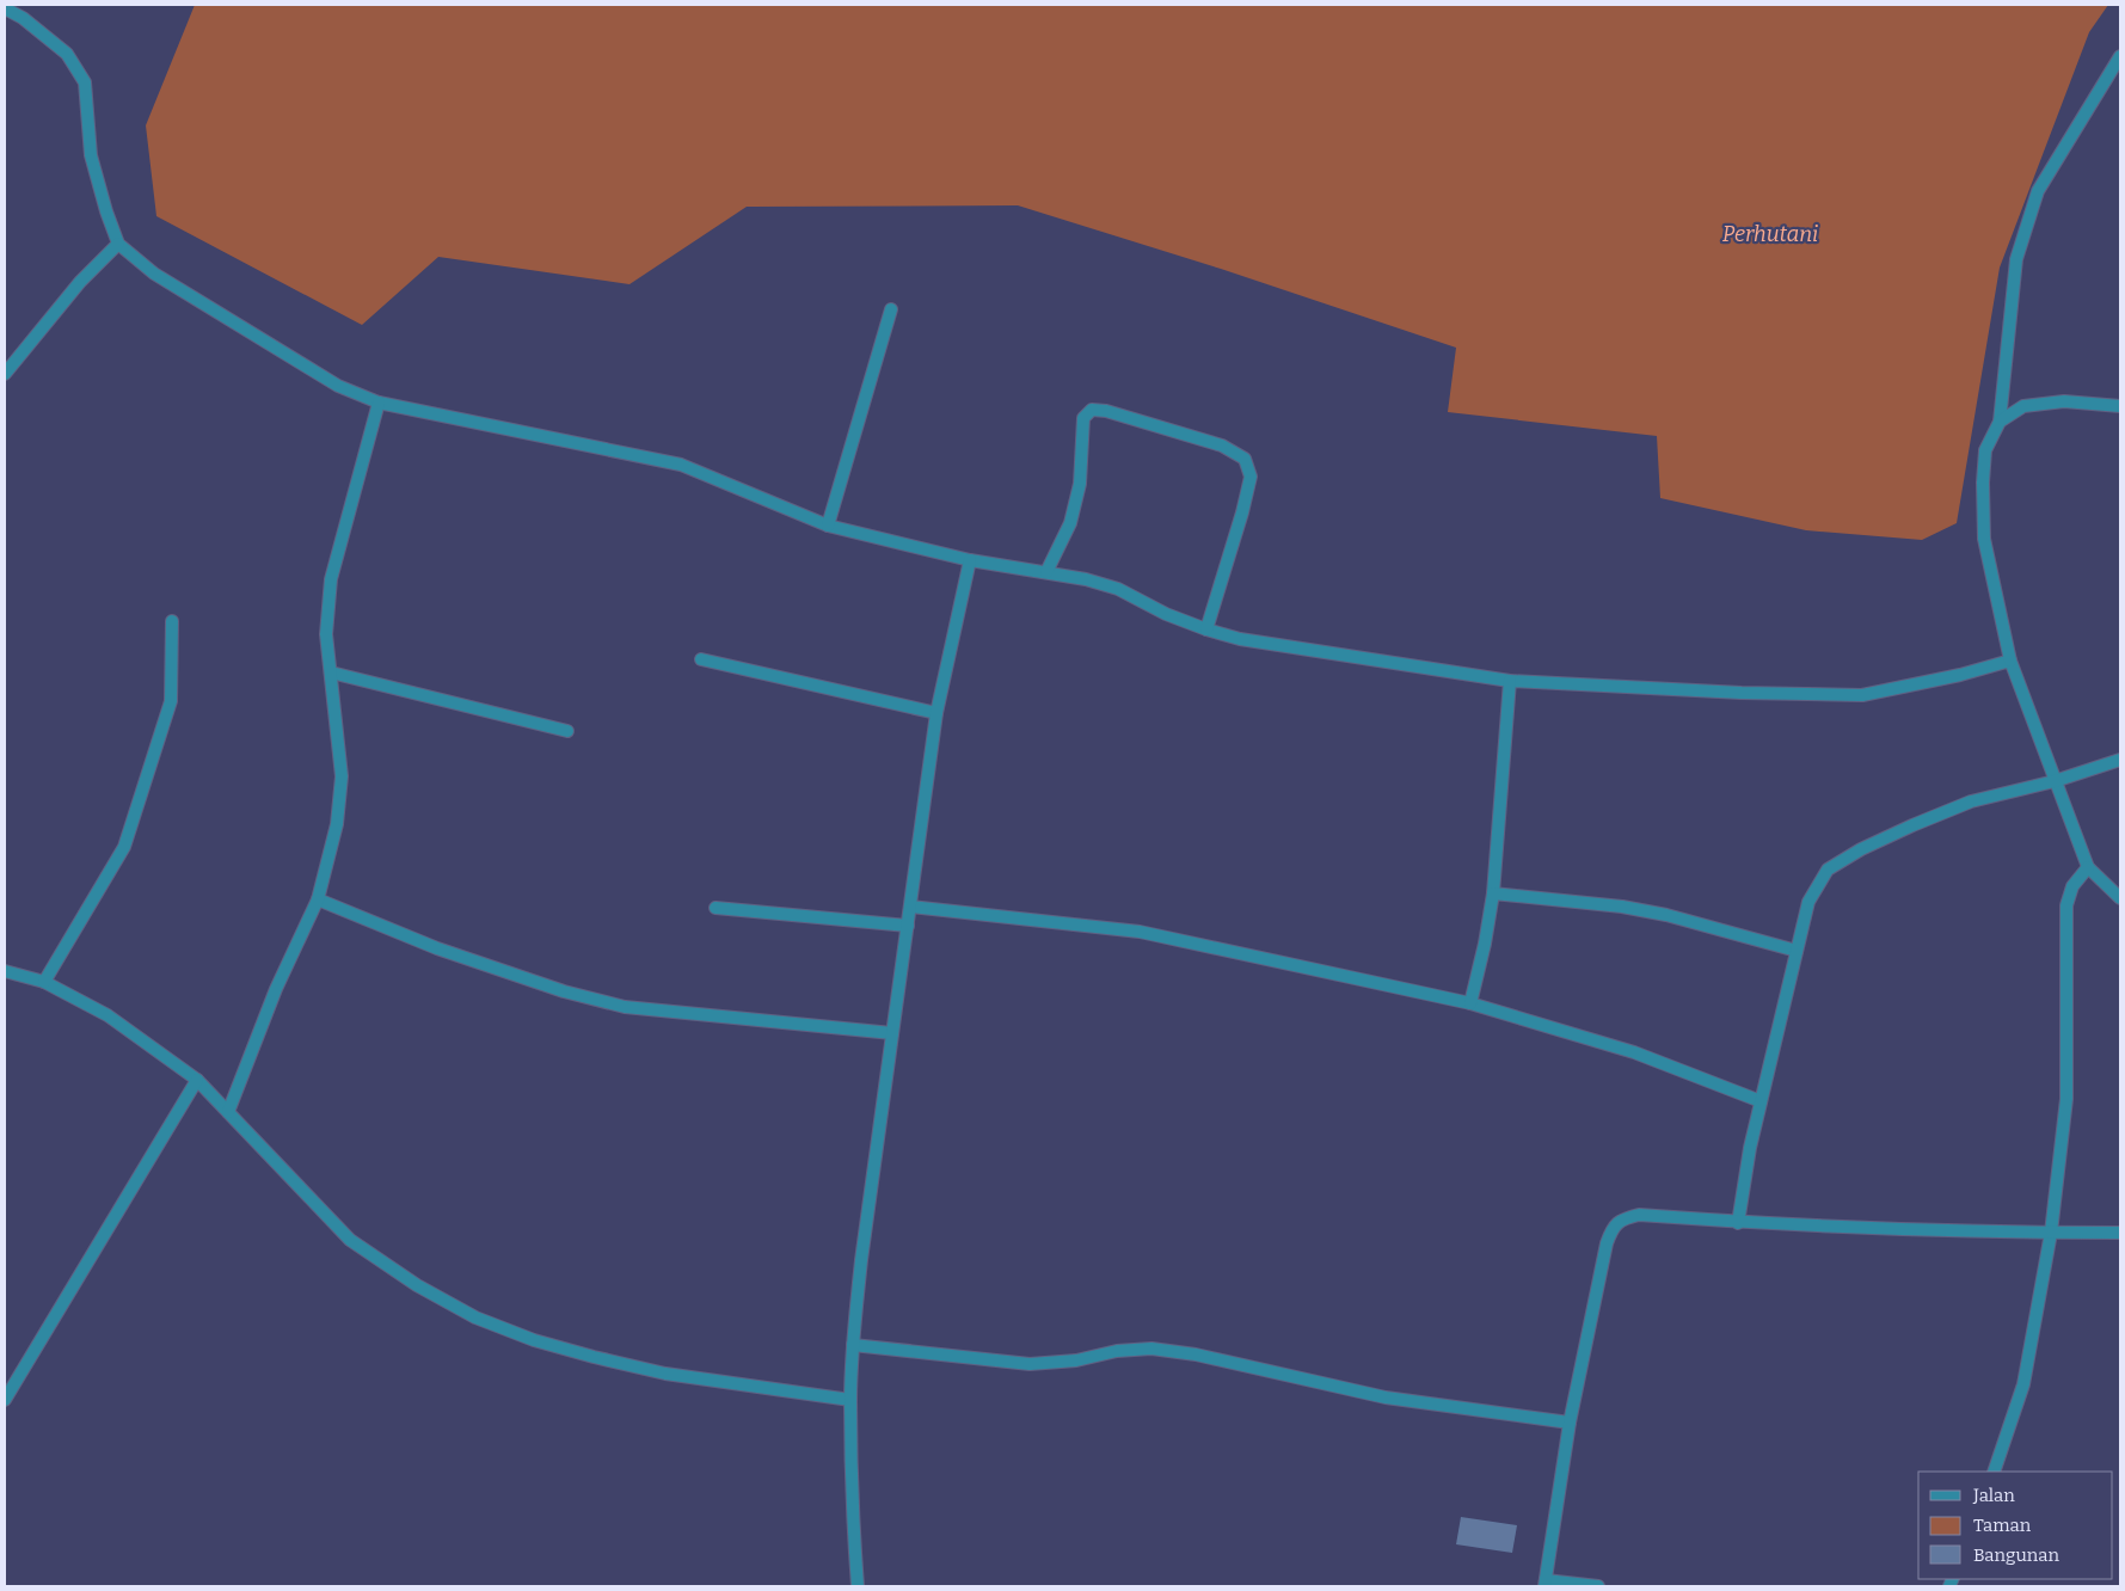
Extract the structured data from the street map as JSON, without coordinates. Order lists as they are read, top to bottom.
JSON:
{
  "parks": ["Perhutani"],
  "legend": ["Jalan", "Taman", "Bangunan"]
}
